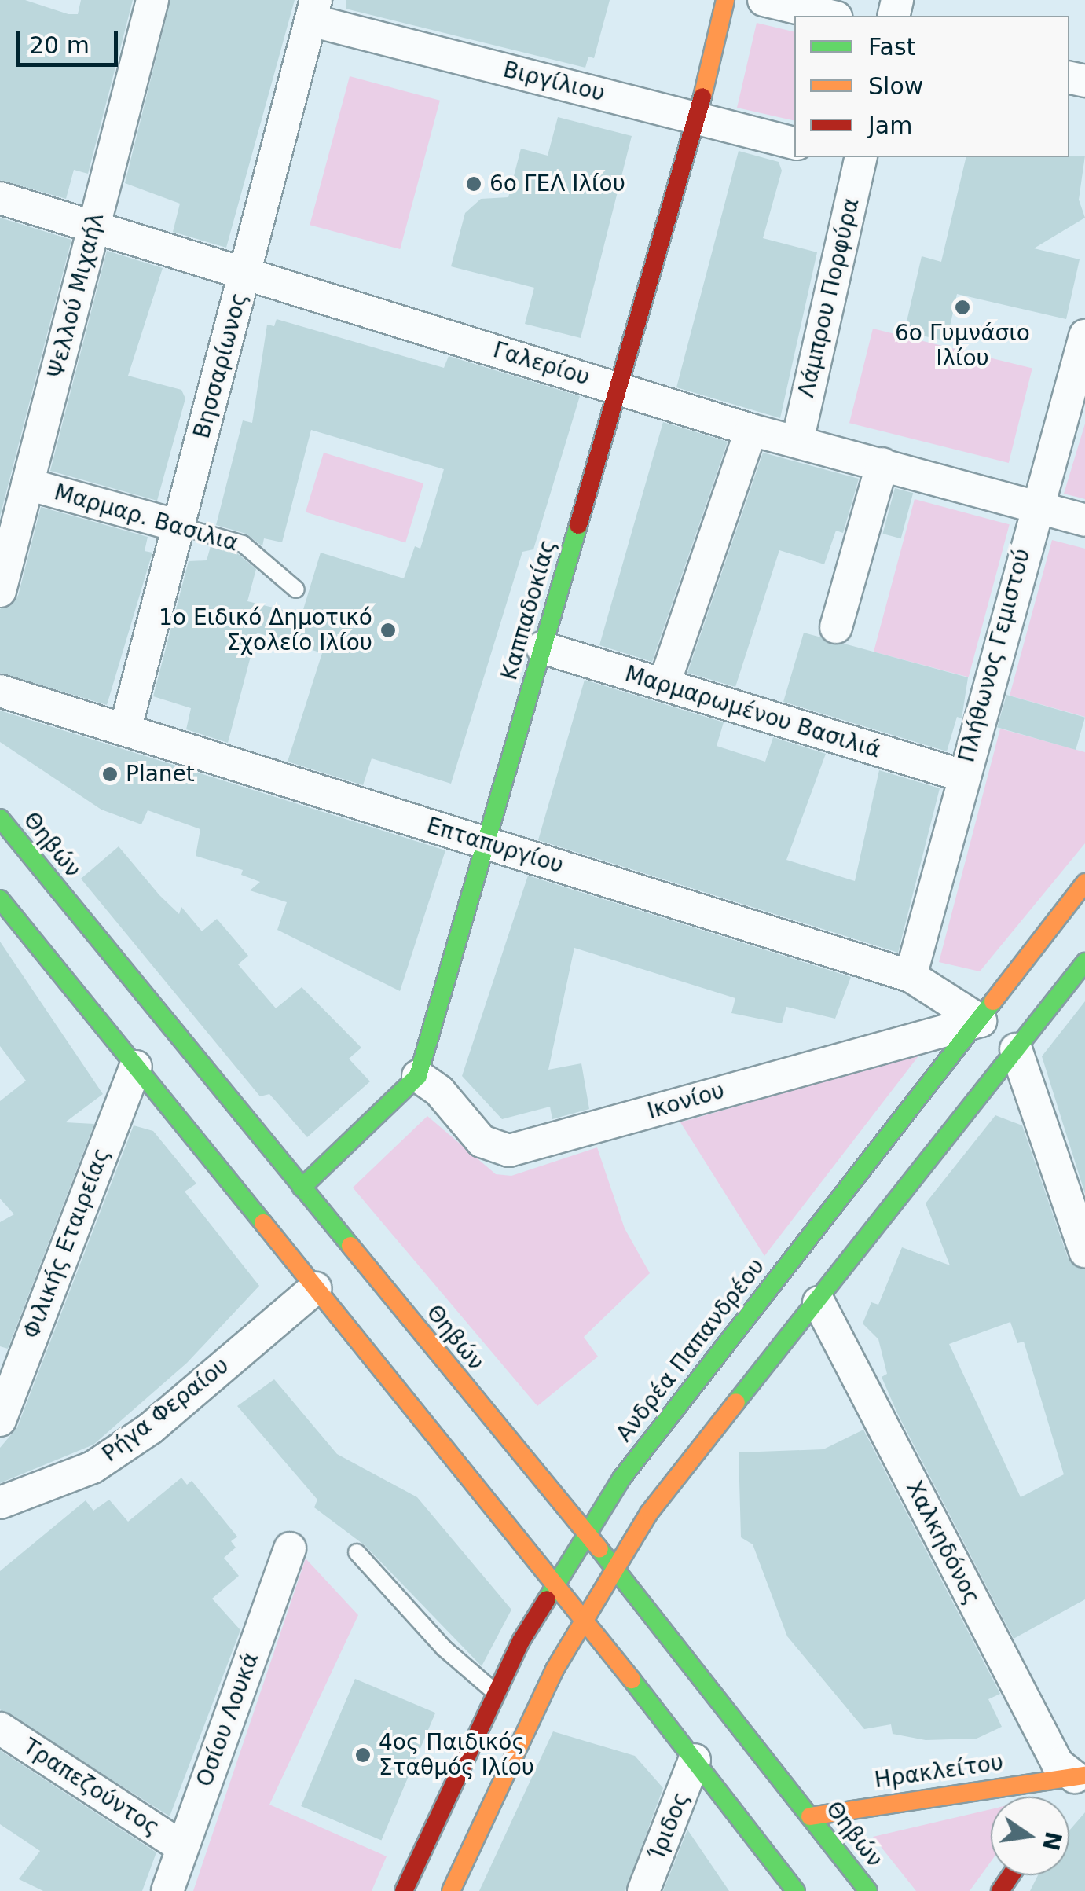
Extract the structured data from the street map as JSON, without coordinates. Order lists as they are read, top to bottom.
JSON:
{
  "streets": {
    "main road": [
      "Καππαδοκίας",
      "Θηβών",
      "Ανδρέα Παπανδρέου",
      "Ηρακλείτου"
    ],
    "street": [
      "Βιργίλιου",
      "Ψελλού Μιχαήλ",
      "Λάμπρου Πορφύρα",
      "Γαλερίου",
      "Βησσαρίωνος",
      "Μαρμαρ. Βασιλια",
      "Πλήθωνος Γεμιστού",
      "Μαρμαρωμένου Βασιλιά",
      "Επταπυργίου",
      "Ικονίου",
      "Φιλικής Εταιρείας",
      "Ρήγα Φεραίου",
      "Χαλκηδόνος",
      "Οσίου Λουκά",
      "Τραπεζούντος",
      "Ίριδος"
    ]
  },
  "crossings": [
    ["Βιργίλιου", "Βησσαρίωνος"],
    ["Βιργίλιου", "Καππαδοκίας"],
    ["Ψελλού Μιχαήλ", "Γαλερίου"],
    ["Ψελλού Μιχαήλ", "Μαρμαρ. Βασιλια"],
    ["Λάμπρου Πορφύρα", "Γαλερίου"],
    ["Γαλερίου", "Βησσαρίωνος"],
    ["Γαλερίου", "Καππαδοκίας"],
    ["Γαλερίου", "Πλήθωνος Γεμιστού"],
    ["Βησσαρίωνος", "Μαρμαρ. Βασιλια"],
    ["Βησσαρίωνος", "Επταπυργίου"],
    ["Καππαδοκίας", "Μαρμαρωμένου Βασιλιά"],
    ["Καππαδοκίας", "Θηβών"],
    ["Καππαδοκίας", "Επταπυργίου"],
    ["Καππαδοκίας", "Ικονίου"],
    ["Πλήθωνος Γεμιστού", "Μαρμαρωμένου Βασιλιά"],
    ["Πλήθωνος Γεμιστού", "Επταπυργίου"],
    ["Θηβών", "Ανδρέα Παπανδρέου"],
    ["Θηβών", "Ηρακλείτου"],
    ["Επταπυργίου", "Ικονίου"],
    ["Επταπυργίου", "Ανδρέα Παπανδρέου"],
    ["Ικονίου", "Ανδρέα Παπανδρέου"],
    ["Χαλκηδόνος", "Ηρακλείτου"],
    ["Οσίου Λουκά", "Τραπεζούντος"]
  ],
  "places": [
    "6ο ΓΕΛ Ιλίου",
    "6ο Γυμνάσιο Ιλίου",
    "1ο Ειδικό Δημοτικό Σχολείο Ιλίου",
    "Planet",
    "4ος Παιδικός Σταθμός Ιλίου"
  ],
  "legend": ["Fast", "Slow", "Jam"],
  "scale_bar": "20 m",
  "north": "right"
}
